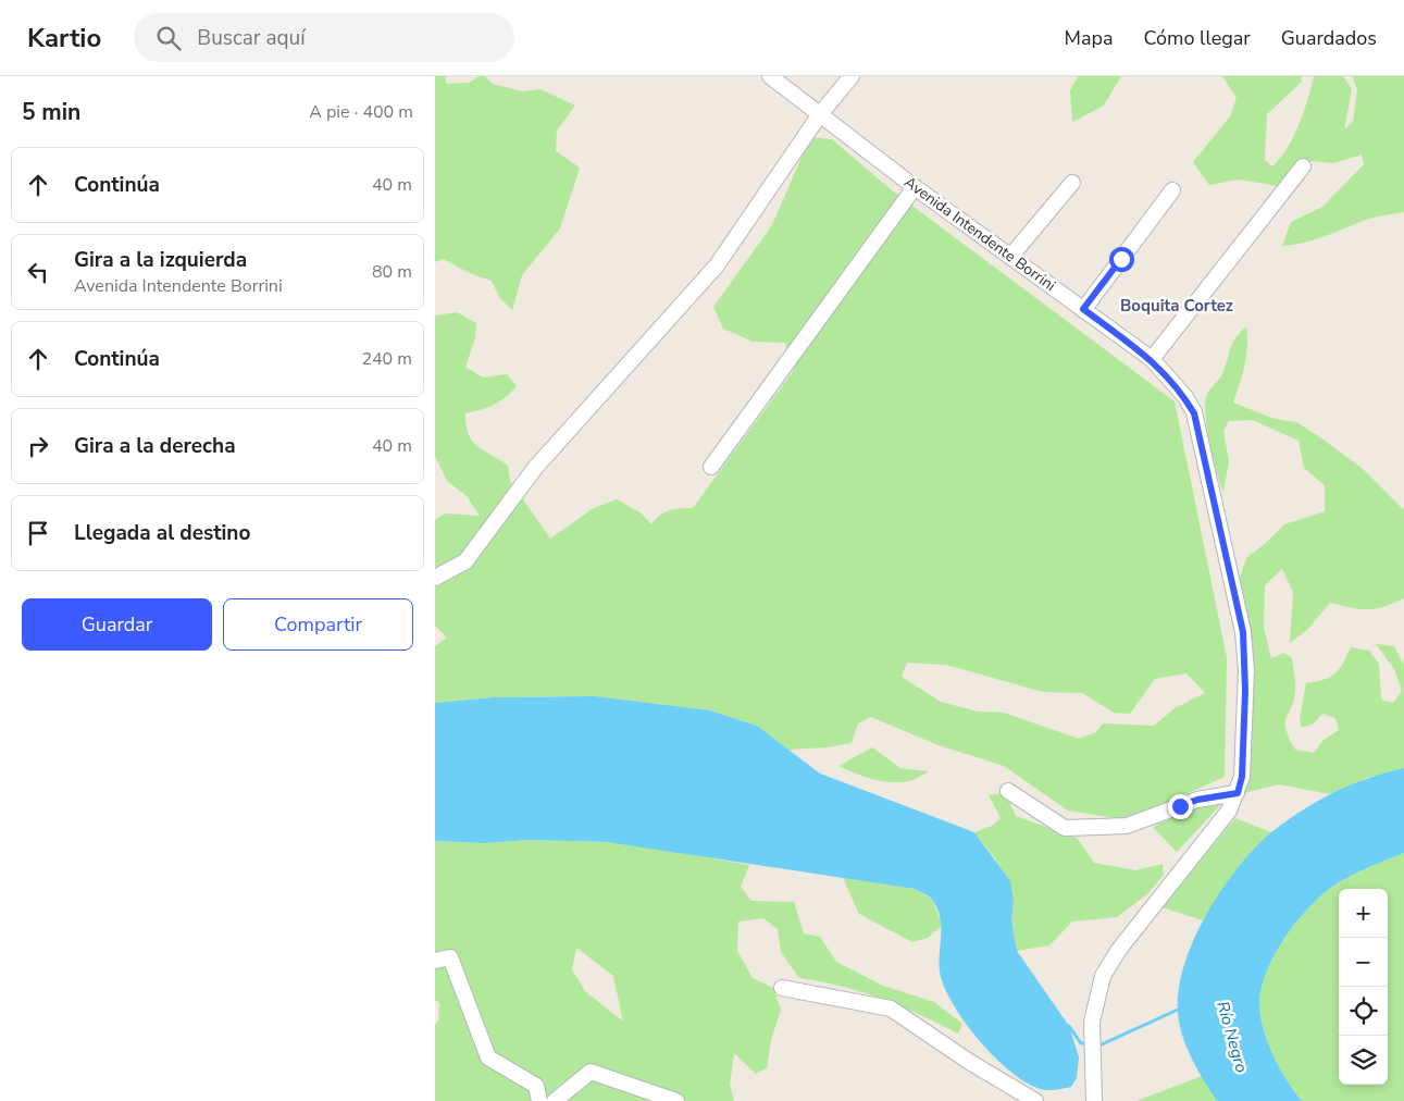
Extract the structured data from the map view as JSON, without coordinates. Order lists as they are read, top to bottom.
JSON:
{
  "streets": {
    "street": ["Avenida Intendente Borrini"]
  },
  "districts": ["Boquita Cortez"],
  "water": ["Río Negro"],
  "page": {
    "header": "Kartio",
    "search": "Buscar aquí",
    "nav": ["Mapa", "Cómo llegar", "Guardados"],
    "heading": ["5 min", "A pie · 400 m"],
    "list": [
      ["Continúa", "40 m"],
      ["Gira a la izquierda", "Avenida Intendente Borrini", "80 m"],
      ["Continúa", "240 m"],
      ["Gira a la derecha", "40 m"],
      "Llegada al destino"
    ],
    "buttons": ["Guardar", "Compartir"],
    "map_buttons": ["+", "−"]
  }
}
